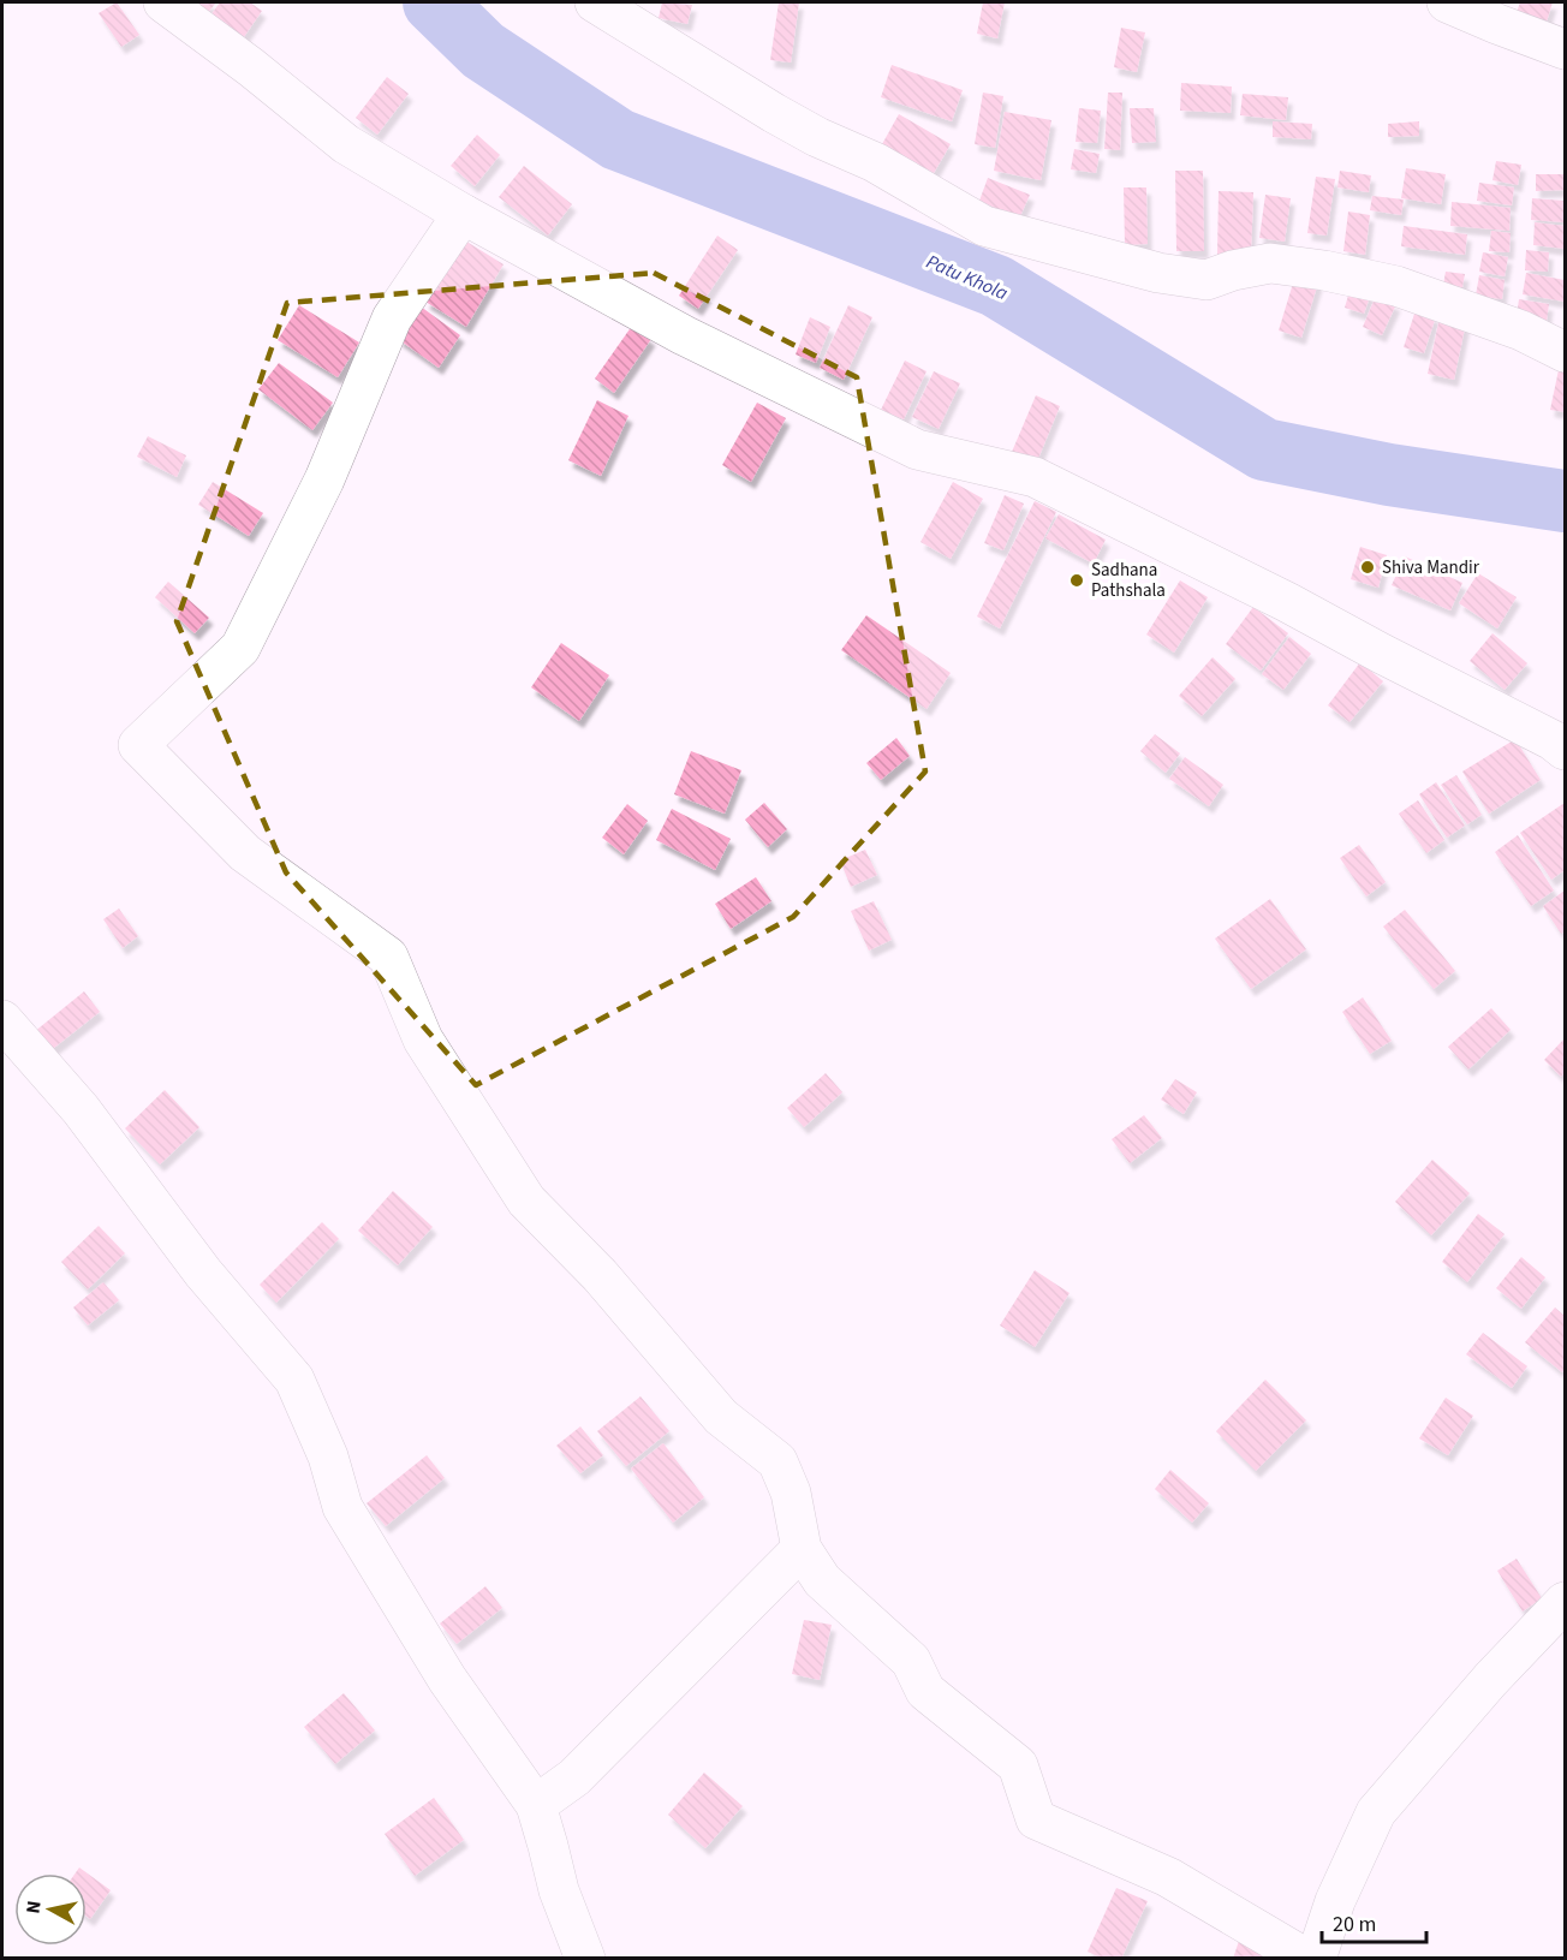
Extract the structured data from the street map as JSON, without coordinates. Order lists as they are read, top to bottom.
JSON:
{
  "water": ["Patu Khola"],
  "places": ["Shiva Mandir", "Sadhana Pathshala"],
  "scale_bar": "20 m",
  "north": "left"
}
